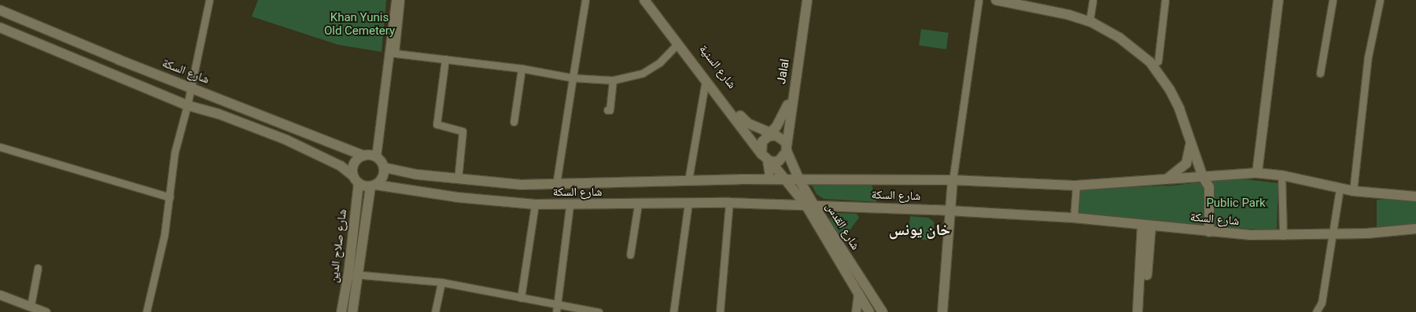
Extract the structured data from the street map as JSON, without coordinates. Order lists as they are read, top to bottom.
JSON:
{
  "streets": {
    "main road": [
      "شارع السنية",
      "شارع السكة",
      "Jalal",
      "شارع القدس",
      "شارع صلاح الدين"
    ]
  },
  "crossings": [
    ["شارع السنية", "Jalal"],
    ["شارع السنية", "شارع القدس"],
    ["شارع السكة", "شارع القدس"],
    ["شارع السكة", "شارع صلاح الدين"],
    ["Jalal", "شارع القدس"]
  ],
  "districts": ["خان يونس"],
  "parks": ["Khan Yunis Old Cemetery", "Public Park"]
}
